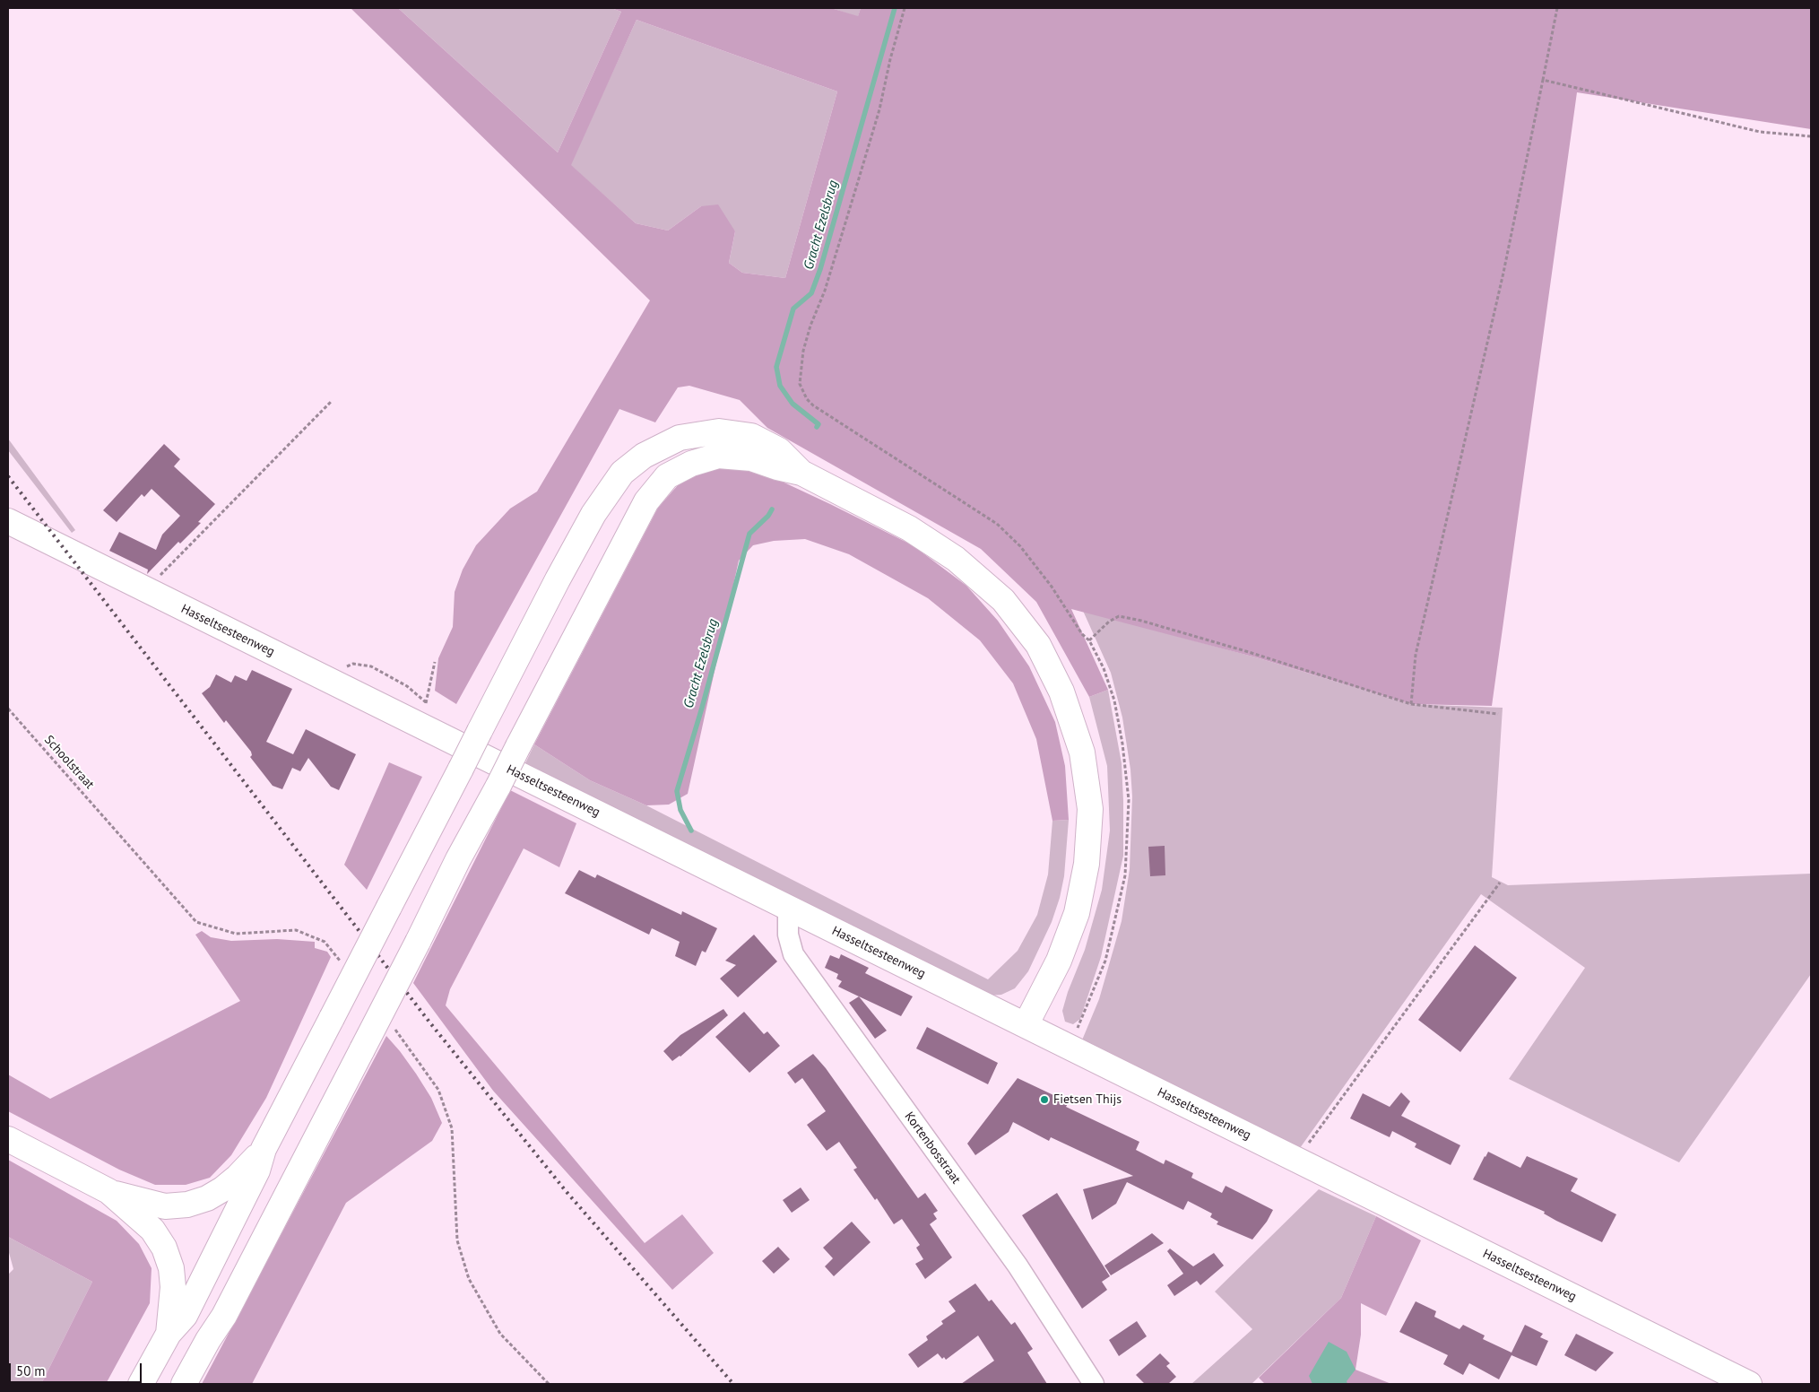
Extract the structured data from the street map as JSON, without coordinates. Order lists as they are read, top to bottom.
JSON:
{
  "streets": {
    "main road": ["Hasseltsesteenweg"],
    "street": ["Kortenbosstraat"],
    "path": ["Schoolstraat"]
  },
  "crossings": [
    ["Hasseltsesteenweg", "Kortenbosstraat"]
  ],
  "water": ["Gracht Ezelsbrug"],
  "places": ["Fietsen Thijs"],
  "scale_bar": "50 m"
}
